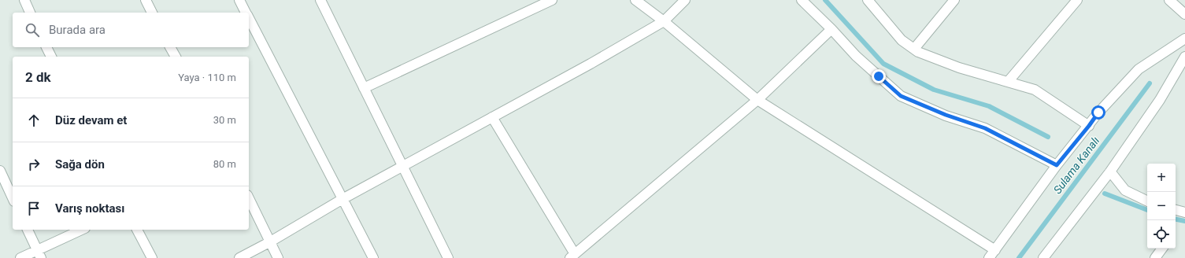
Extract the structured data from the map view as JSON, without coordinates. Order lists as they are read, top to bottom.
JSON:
{
  "water": ["Sulama Kanalı"],
  "page": {
    "search": "Burada ara",
    "heading": ["2 dk", "Yaya · 110 m"],
    "list": [
      ["Düz devam et", "30 m"],
      ["Sağa dön", "80 m"],
      "Varış noktası"
    ],
    "map_buttons": ["+", "−"]
  }
}
